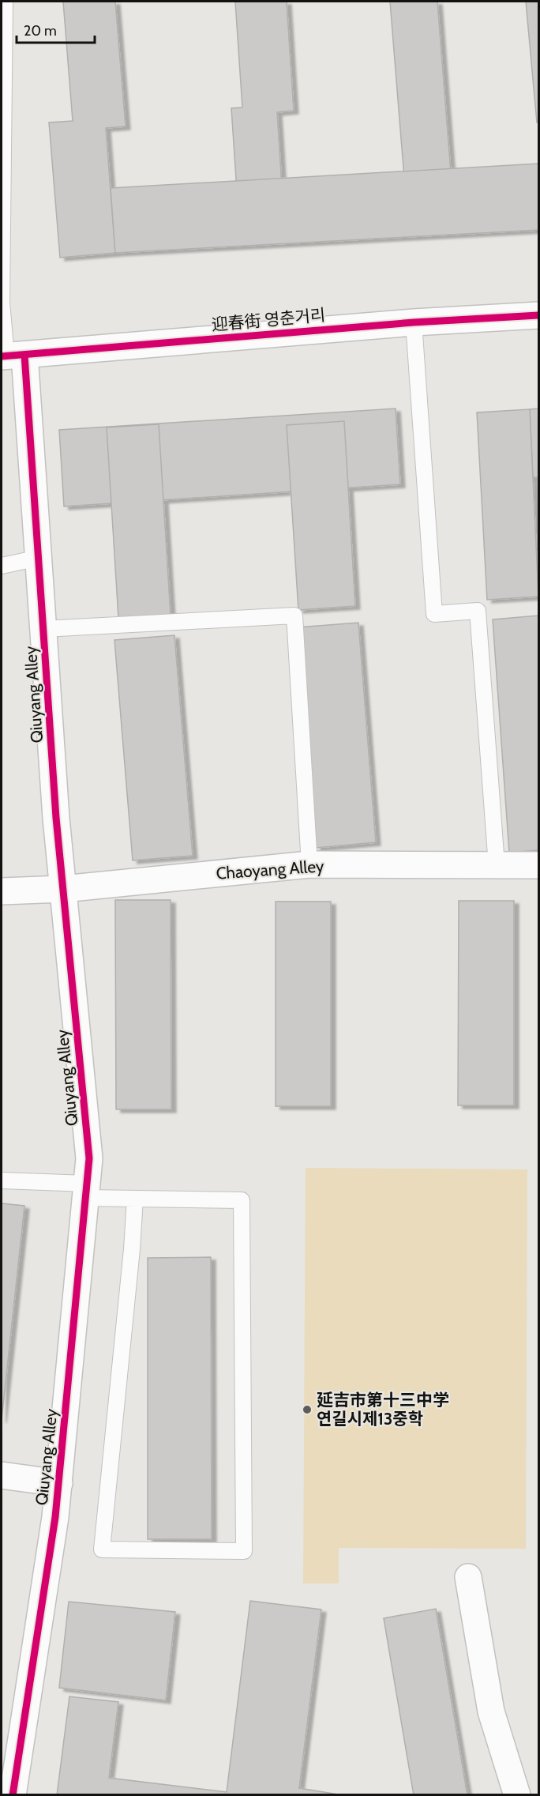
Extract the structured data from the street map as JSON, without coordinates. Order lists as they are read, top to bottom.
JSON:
{
  "streets": {
    "street": ["迎春街 영춘거리", "Qiuyang Alley", "Chaoyang Alley"]
  },
  "crossings": [
    ["迎春街 영춘거리", "Qiuyang Alley"],
    ["Qiuyang Alley", "Chaoyang Alley"]
  ],
  "places": ["延吉市第十三中学 연길시제13중학"],
  "scale_bar": "20 m"
}
